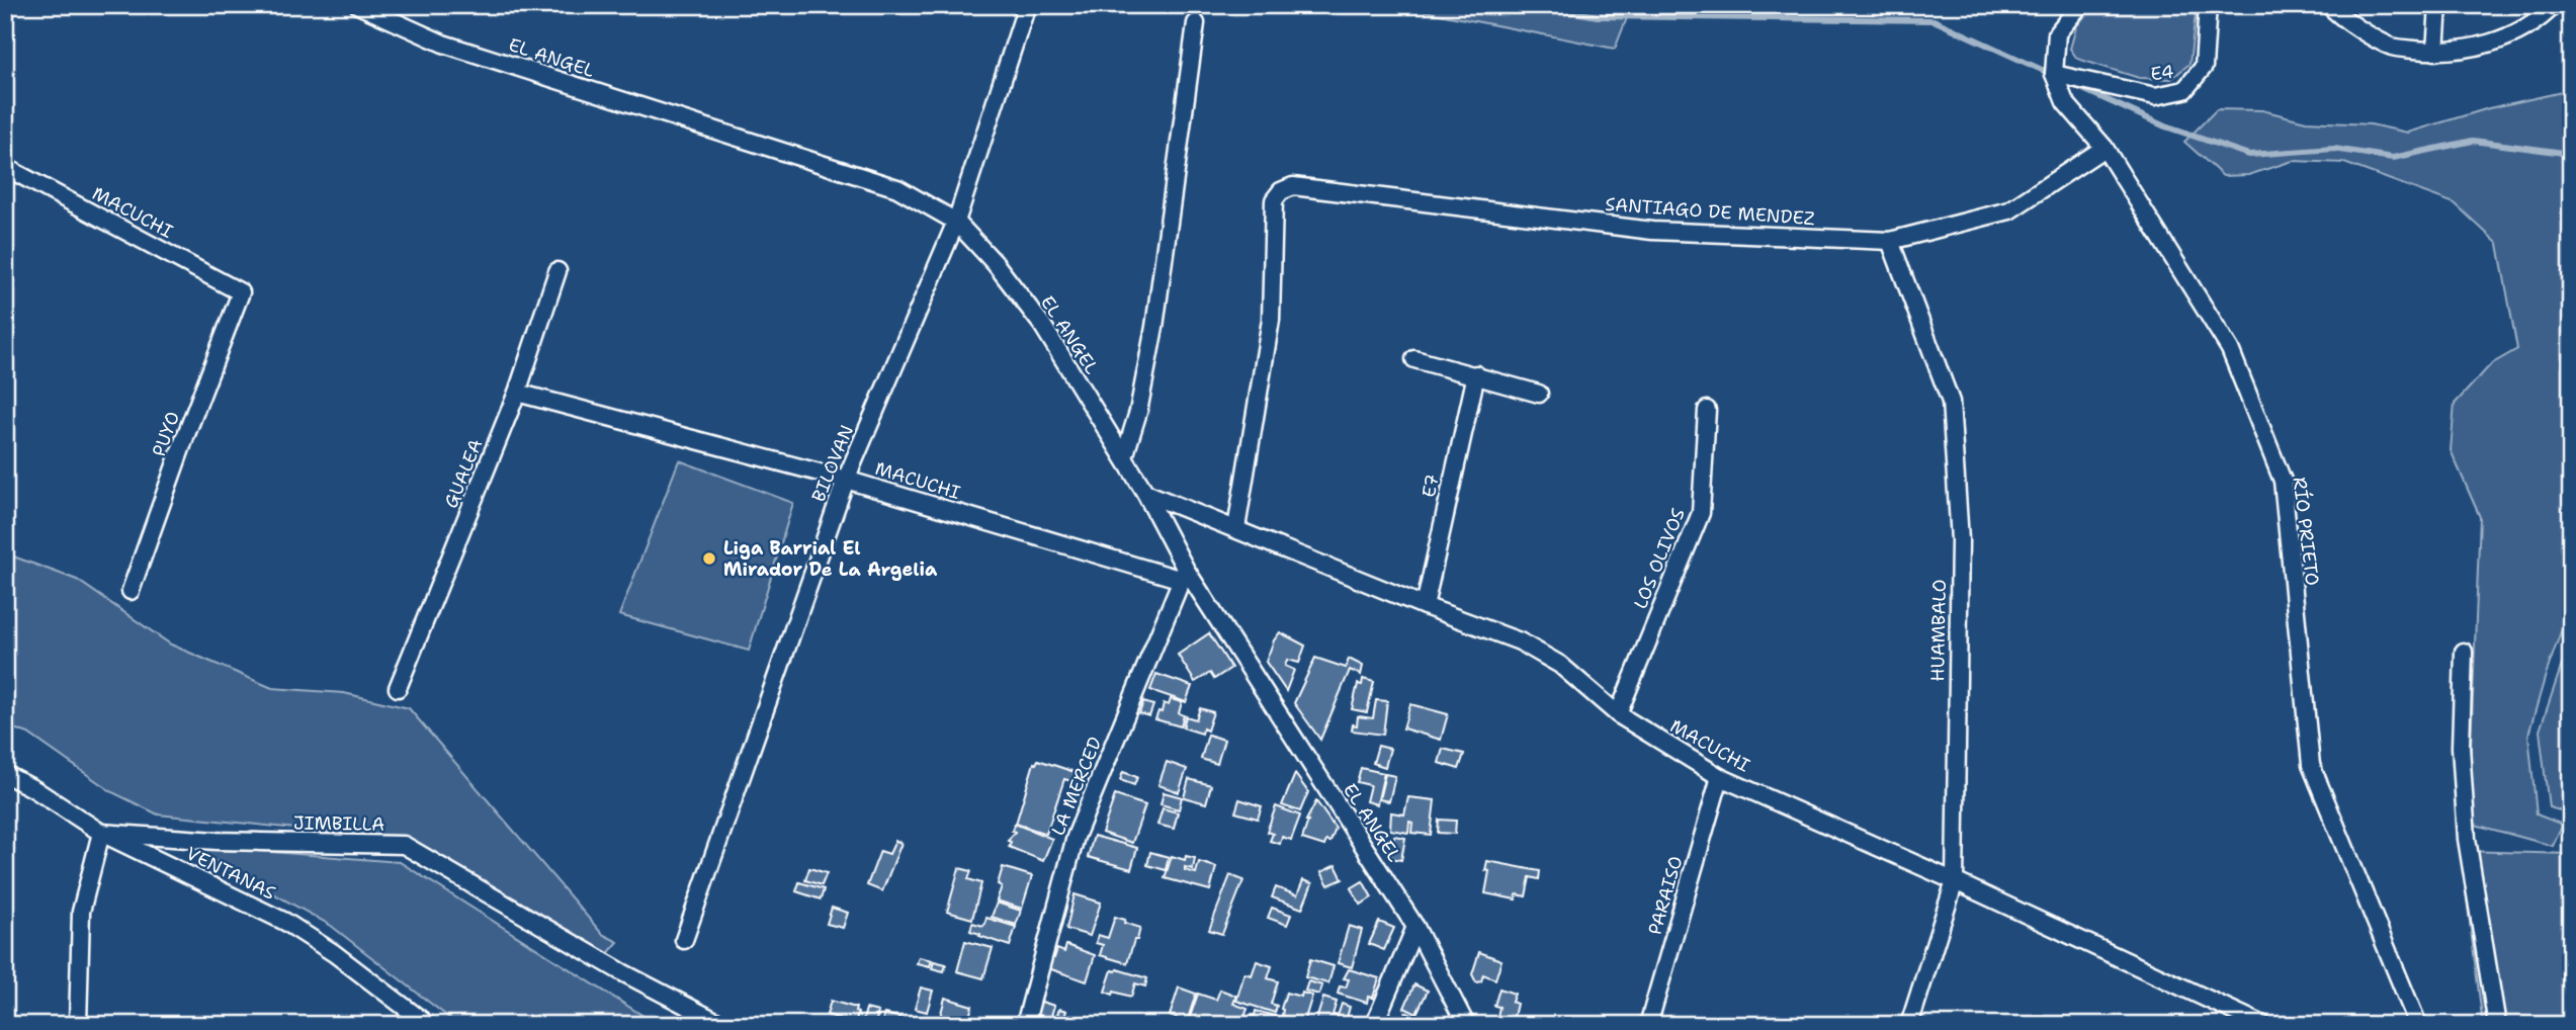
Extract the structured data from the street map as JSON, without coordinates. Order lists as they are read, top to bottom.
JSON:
{
  "streets": {
    "street": [
      "EL ANGEL",
      "E4",
      "SANTIAGO DE MENDEZ",
      "MACUCHI",
      "PUYO",
      "BILOVAN",
      "GUALEA",
      "E7",
      "RÍO PRIETO",
      "LOS OLIVOS",
      "HUAMBALO",
      "LA MERCED",
      "JIMBILLA",
      "VENTANAS",
      "PARAISO"
    ]
  },
  "crossings": [
    ["EL ANGEL", "MACUCHI"],
    ["EL ANGEL", "BILOVAN"],
    ["EL ANGEL", "LA MERCED"],
    ["E4", "RÍO PRIETO"],
    ["SANTIAGO DE MENDEZ", "MACUCHI"],
    ["SANTIAGO DE MENDEZ", "RÍO PRIETO"],
    ["SANTIAGO DE MENDEZ", "HUAMBALO"],
    ["MACUCHI", "PUYO"],
    ["MACUCHI", "BILOVAN"],
    ["MACUCHI", "GUALEA"],
    ["MACUCHI", "E7"],
    ["MACUCHI", "LOS OLIVOS"],
    ["MACUCHI", "HUAMBALO"],
    ["MACUCHI", "LA MERCED"],
    ["MACUCHI", "PARAISO"],
    ["JIMBILLA", "VENTANAS"]
  ],
  "places": ["Liga Barrial El Mirador De La Argelia"]
}
